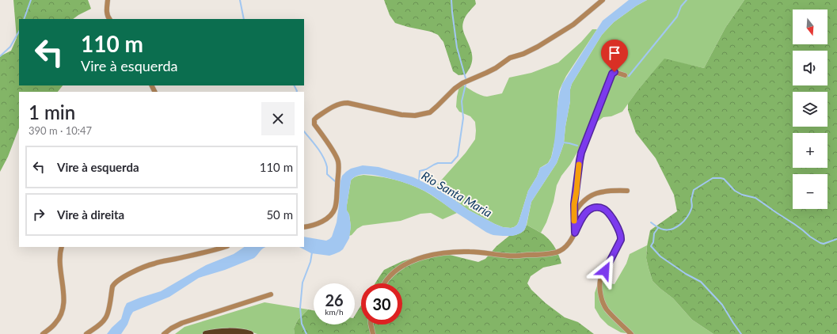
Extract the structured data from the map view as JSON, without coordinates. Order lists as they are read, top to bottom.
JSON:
{
  "water": ["Rio Santa Maria"],
  "north": "bottom",
  "page": {
    "map_buttons": ["+", "−"],
    "turn": ["110 m", "Vire à esquerda"],
    "heading": ["1 min", "390 m · 10:47"],
    "list": [
      {
        "name": "Vire à esquerda",
        "value": "110 m"
      },
      {
        "name": "Vire à direita",
        "value": "50 m"
      }
    ],
    "speed": "26 km/h",
    "limit": "30"
  }
}
